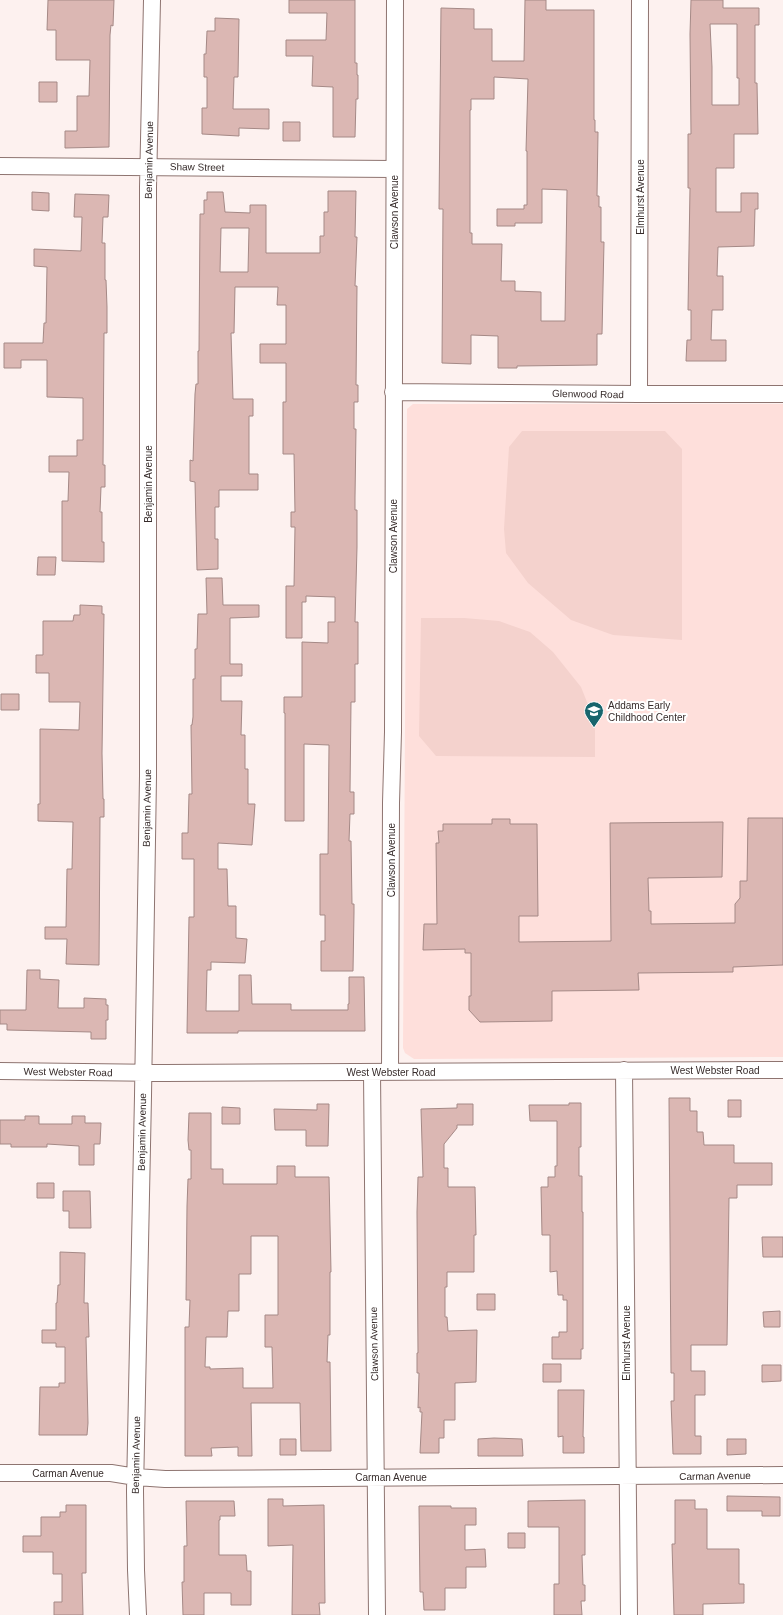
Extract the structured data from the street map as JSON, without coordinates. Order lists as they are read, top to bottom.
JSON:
{
  "streets": {
    "street": [
      "Benjamin Avenue",
      "Shaw Street",
      "Elmhurst Avenue",
      "Clawson Avenue",
      "Glenwood Road",
      "West Webster Road",
      "Carman Avenue"
    ]
  },
  "crossings": [
    ["Benjamin Avenue", "Shaw Street"],
    ["Benjamin Avenue", "West Webster Road"],
    ["Benjamin Avenue", "Carman Avenue"],
    ["Shaw Street", "Clawson Avenue"],
    ["Elmhurst Avenue", "Glenwood Road"],
    ["Elmhurst Avenue", "West Webster Road"],
    ["Elmhurst Avenue", "Carman Avenue"],
    ["Clawson Avenue", "Glenwood Road"],
    ["Clawson Avenue", "West Webster Road"],
    ["Clawson Avenue", "Carman Avenue"]
  ],
  "places": {
    "school or university": ["Addams Early Childhood Center"]
  }
}
